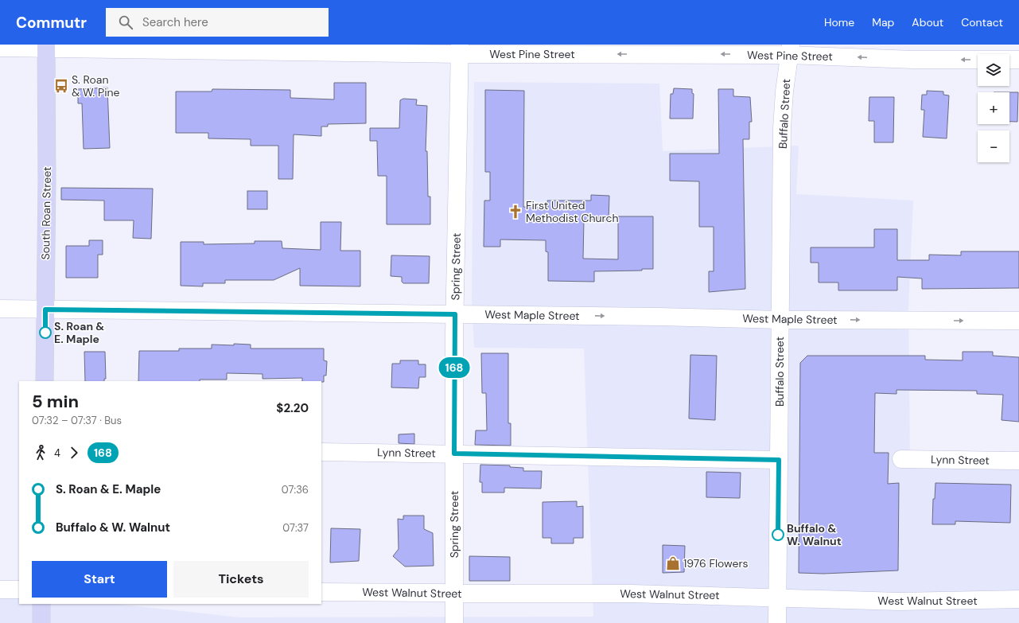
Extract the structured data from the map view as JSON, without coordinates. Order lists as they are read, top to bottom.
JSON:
{
  "streets": {
    "main road": ["South Roan Street"],
    "street": [
      "West Pine Street",
      "Buffalo Street",
      "Spring Street",
      "West Maple Street",
      "Lynn Street",
      "West Walnut Street"
    ]
  },
  "crossings": [
    ["West Pine Street", "Buffalo Street"],
    ["West Pine Street", "South Roan Street"],
    ["West Pine Street", "Spring Street"],
    ["Buffalo Street", "West Maple Street"],
    ["Buffalo Street", "Lynn Street"],
    ["Buffalo Street", "West Walnut Street"],
    ["South Roan Street", "West Maple Street"],
    ["Spring Street", "West Maple Street"],
    ["Spring Street", "Lynn Street"],
    ["Spring Street", "West Walnut Street"]
  ],
  "one_way": ["West Pine Street", "West Maple Street"],
  "places": {
    "bus stop": ["S. Roan & W. Pine"],
    "church": ["First United Methodist Church"],
    "other": ["S. Roan & E. Maple", "Buffalo & W. Walnut"],
    "shop": ["1976 Flowers"]
  },
  "lines": ["bus line 168"],
  "page": {
    "header": "Commutr",
    "search": "Search here",
    "nav": [
      "Home",
      "Map",
      "About",
      "Contact"
    ],
    "on_map": "168",
    "map_buttons": ["+", "−"],
    "heading": ["5 min", "07:32 – 07:37 · Bus", "$2.20"],
    "legs": ["4", "168"],
    "list": [
      {
        "name": "S. Roan & E. Maple",
        "value": "07:36"
      },
      {
        "name": "Buffalo & W. Walnut",
        "value": "07:37"
      }
    ],
    "buttons": ["Start", "Tickets"]
  }
}
